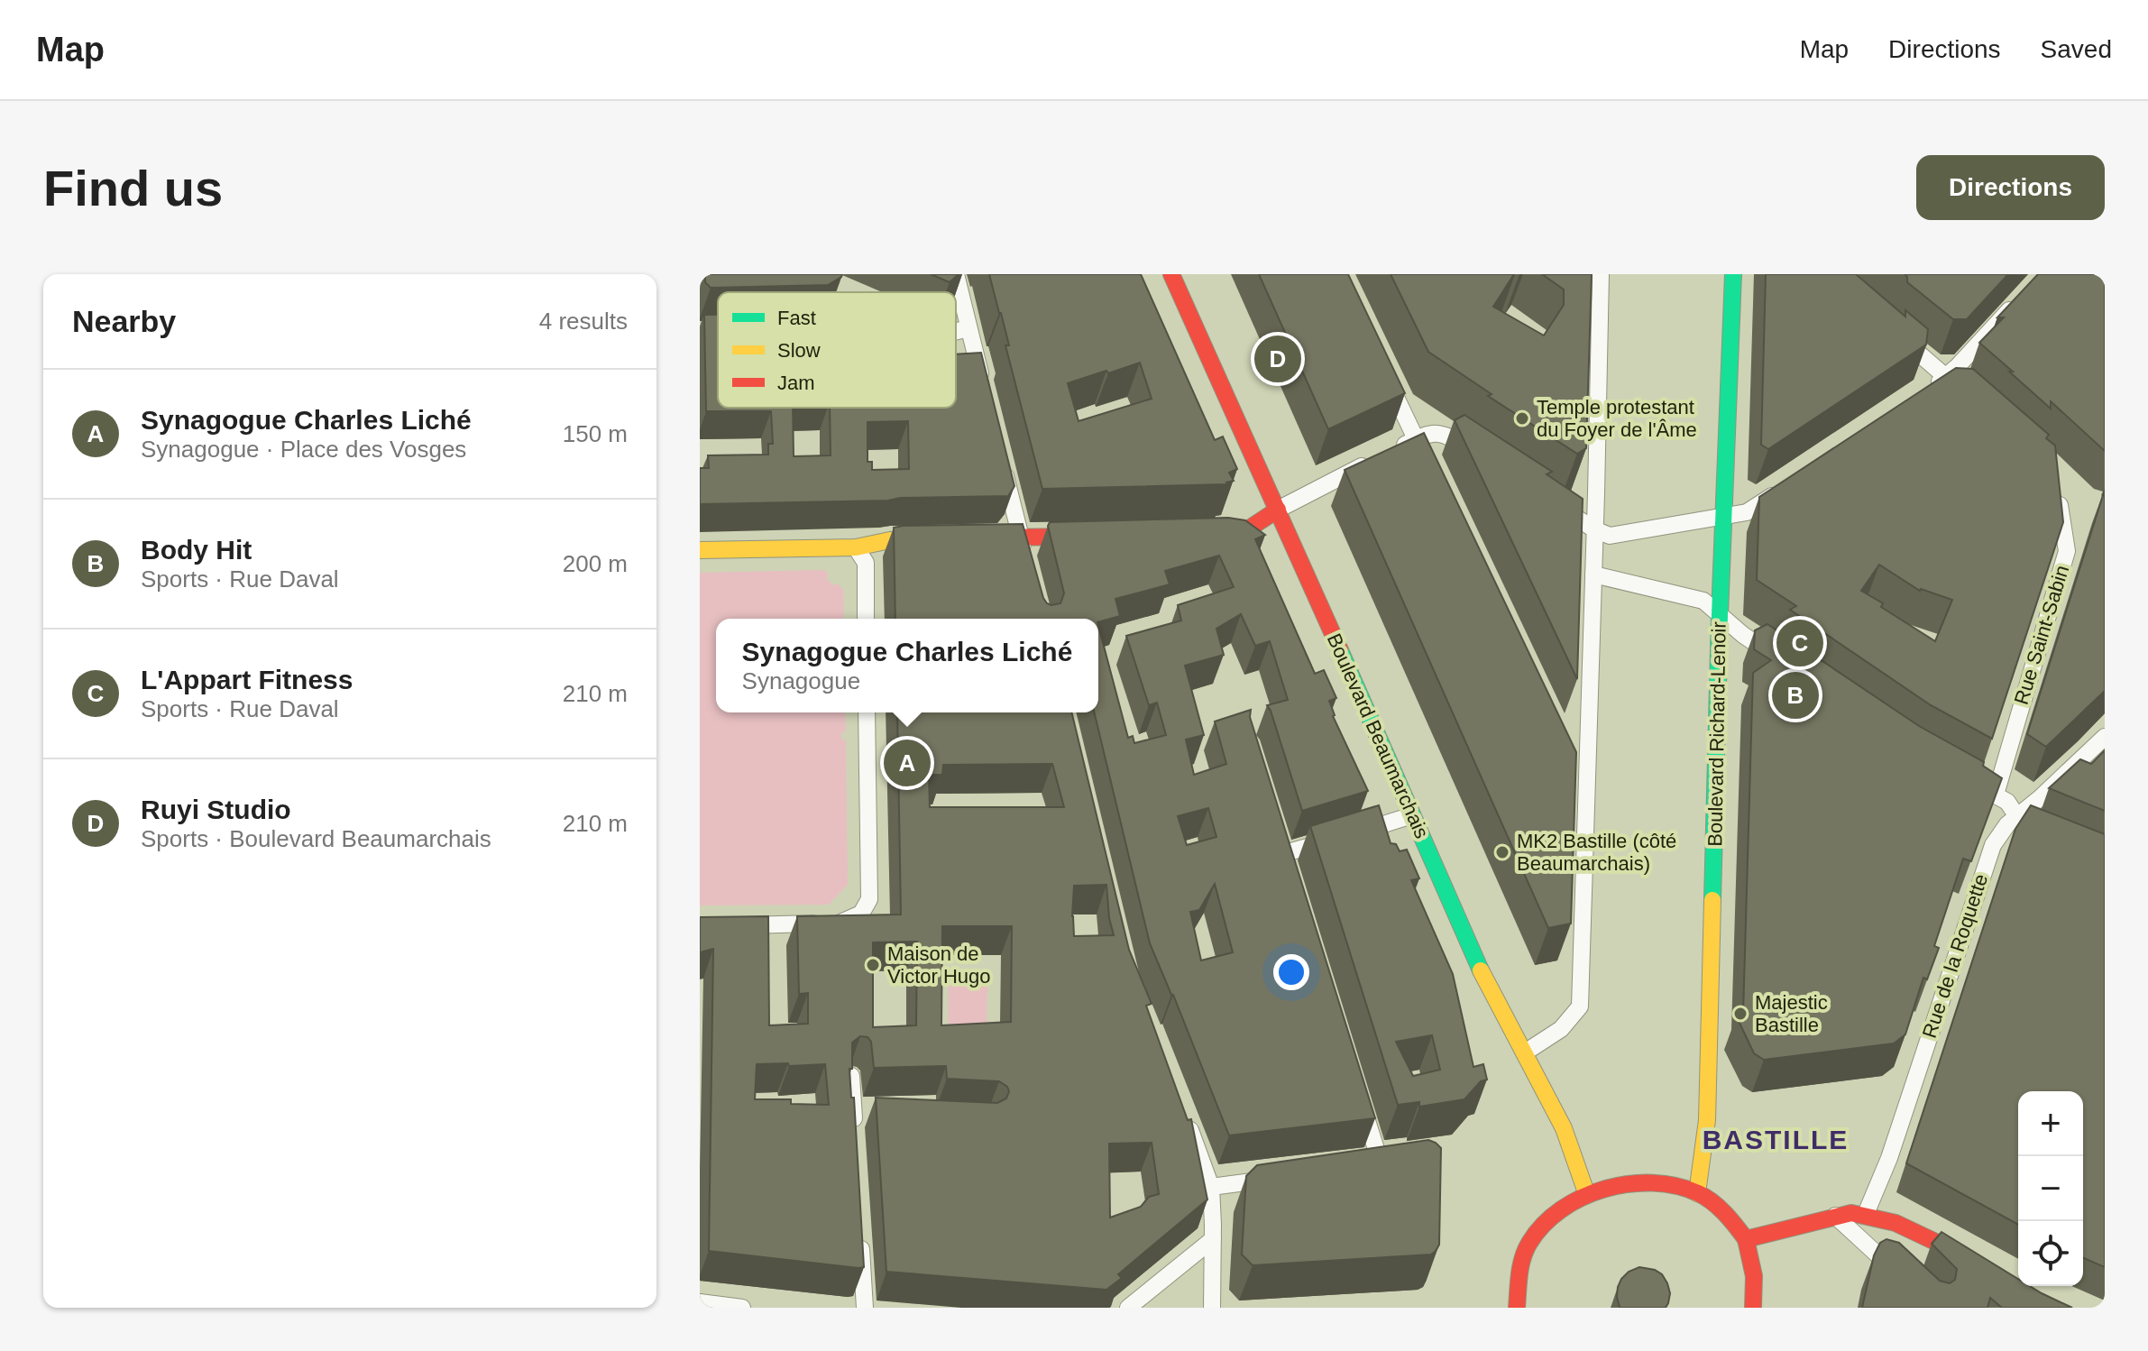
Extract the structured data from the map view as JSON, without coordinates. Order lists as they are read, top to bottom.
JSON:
{
  "streets": {
    "main road": ["Boulevard Richard-Lenoir", "Boulevard Beaumarchais"],
    "street": ["Rue Saint-Sabin", "Rue de la Roquette"]
  },
  "districts": ["BASTILLE"],
  "places": [
    "Temple protestant du Foyer de l'Âme",
    "MK2 Bastille (côté Beaumarchais)",
    "Maison de Victor Hugo",
    "Majestic Bastille"
  ],
  "legend": ["Fast", "Slow", "Jam"],
  "page": {
    "header": "Map",
    "nav": ["Map", "Directions", "Saved"],
    "buttons": "Directions",
    "title": "Find us",
    "heading": ["Nearby", "4 results"],
    "pins": [
      "D",
      "C",
      "B",
      "A"
    ],
    "list": [
      {
        "mark": "A",
        "name": "Synagogue Charles Liché",
        "note": "Synagogue · Place des Vosges",
        "value": "150 m"
      },
      {
        "mark": "B",
        "name": "Body Hit",
        "note": "Sports · Rue Daval",
        "value": "200 m"
      },
      {
        "mark": "C",
        "name": "L'Appart Fitness",
        "note": "Sports · Rue Daval",
        "value": "210 m"
      },
      {
        "mark": "D",
        "name": "Ruyi Studio",
        "note": "Sports · Boulevard Beaumarchais",
        "value": "210 m"
      }
    ],
    "popup": ["Synagogue Charles Liché", "Synagogue"],
    "map_buttons": ["+", "−"]
  }
}
